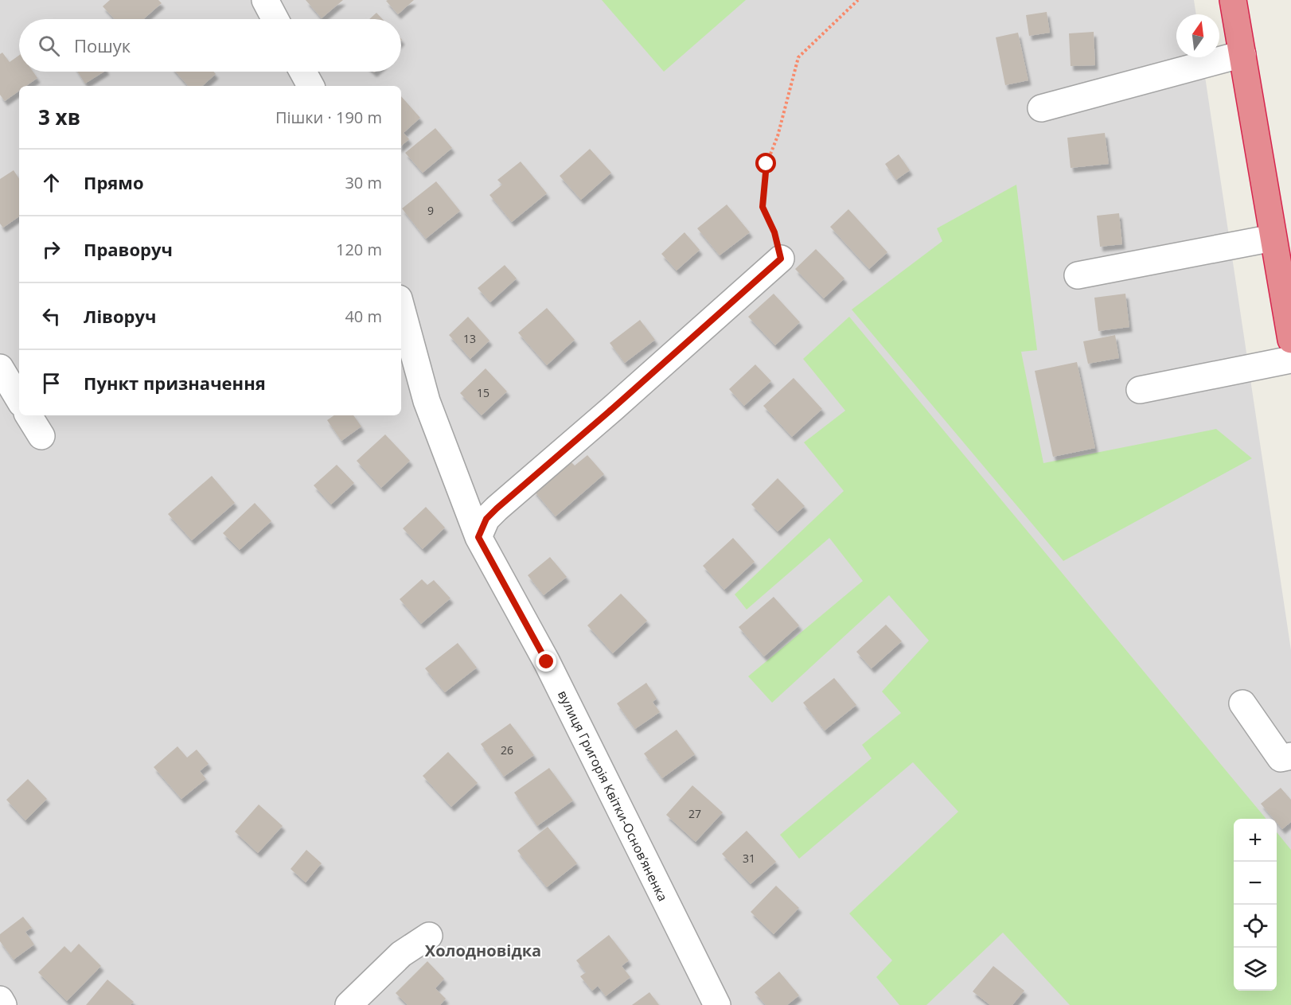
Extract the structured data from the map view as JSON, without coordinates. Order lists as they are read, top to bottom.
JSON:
{
  "streets": {
    "street": ["вулиця Григорія Квітки-Основʼяненка"]
  },
  "districts": ["Холодновідка"],
  "house_numbers": [
    "9",
    "13",
    "15",
    "26",
    "27",
    "31"
  ],
  "north": "top",
  "page": {
    "search": "Пошук",
    "heading": ["3 хв", "Пішки · 190 m"],
    "list": [
      ["Прямо", "30 m"],
      ["Праворуч", "120 m"],
      ["Ліворуч", "40 m"],
      "Пункт призначення"
    ],
    "map_buttons": ["+", "−"]
  }
}
